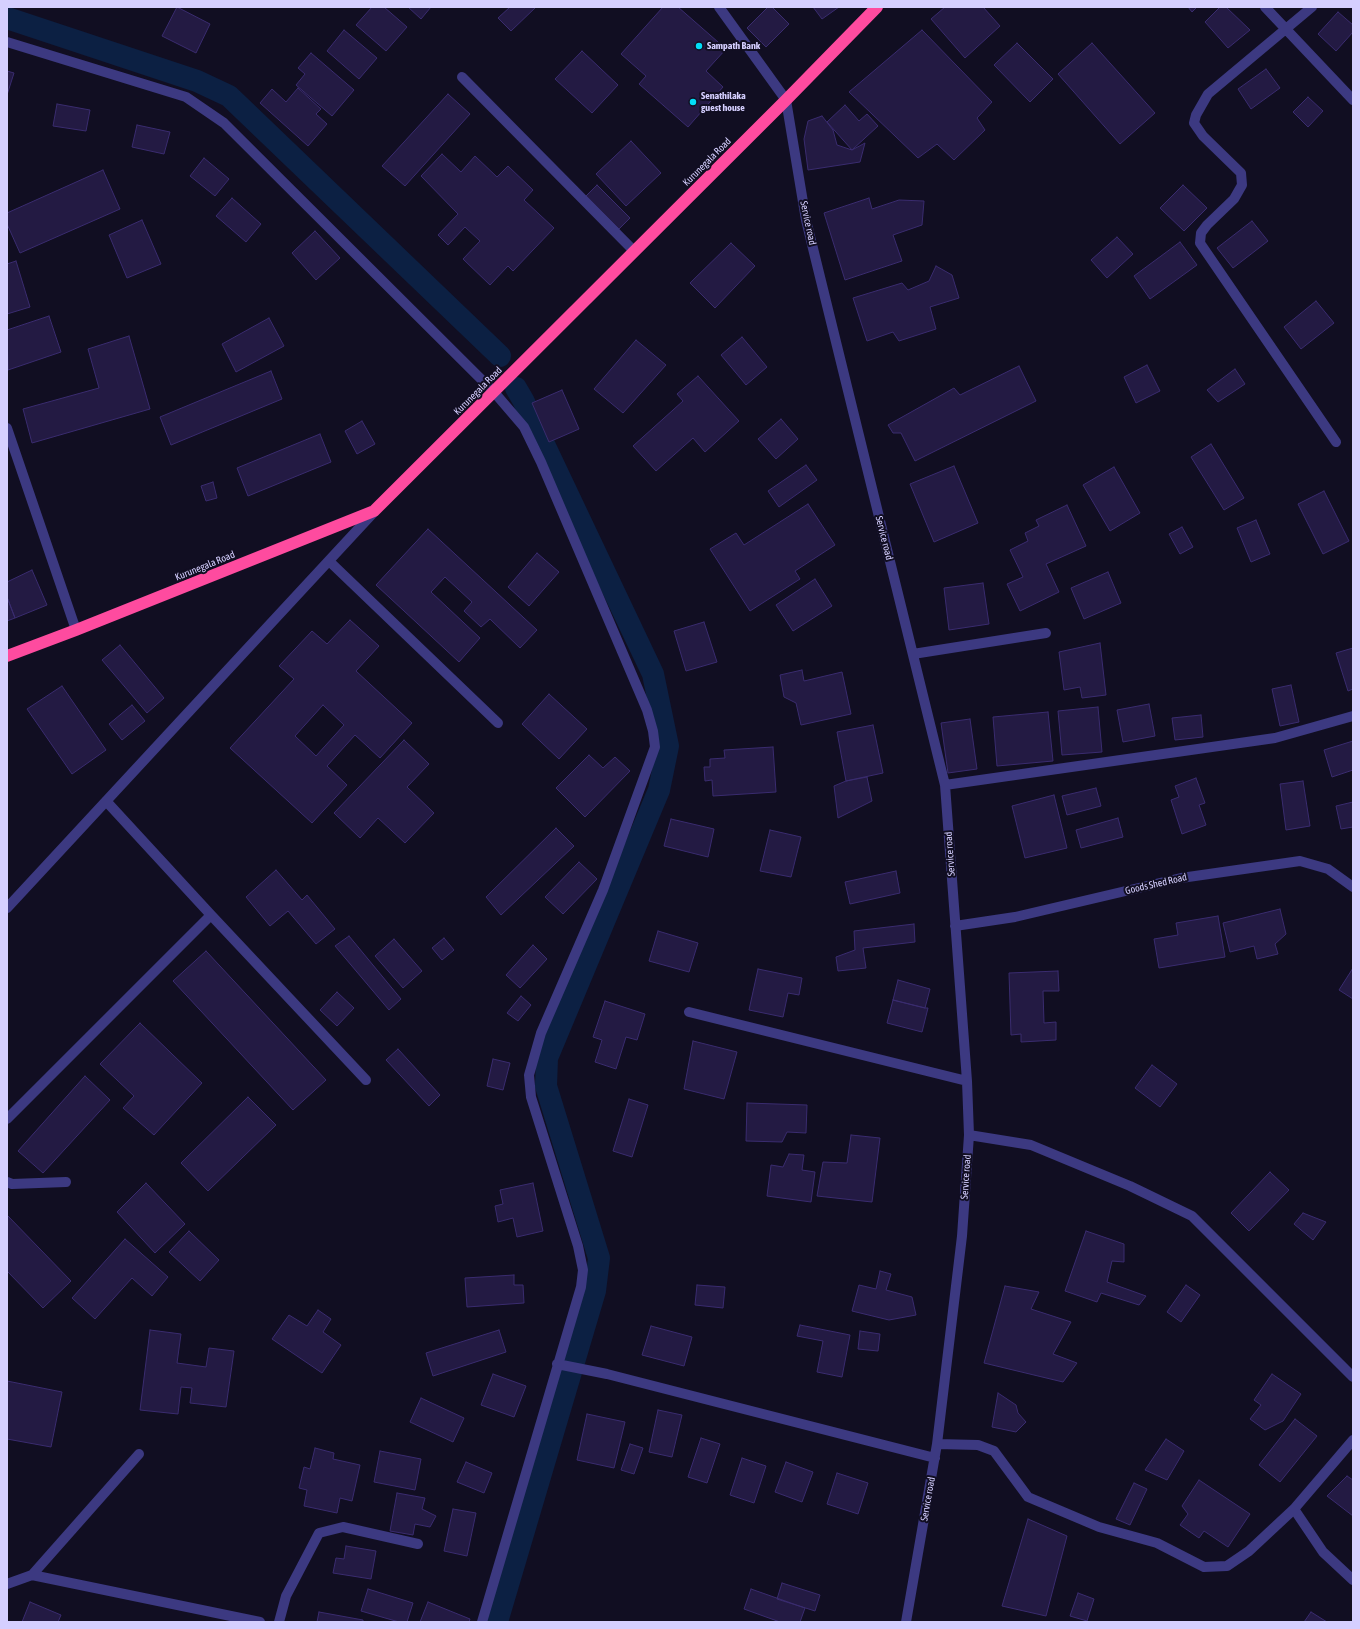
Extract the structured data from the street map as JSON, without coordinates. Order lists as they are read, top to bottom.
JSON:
{
  "streets": {
    "highway": ["Kurunegala Road"],
    "street": ["Service road", "Goods Shed Road"]
  },
  "crossings": [
    ["Kurunegala Road", "Service road"],
    ["Service road", "Goods Shed Road"]
  ],
  "places": ["Sampath Bank", "Senathilaka guest house"]
}
